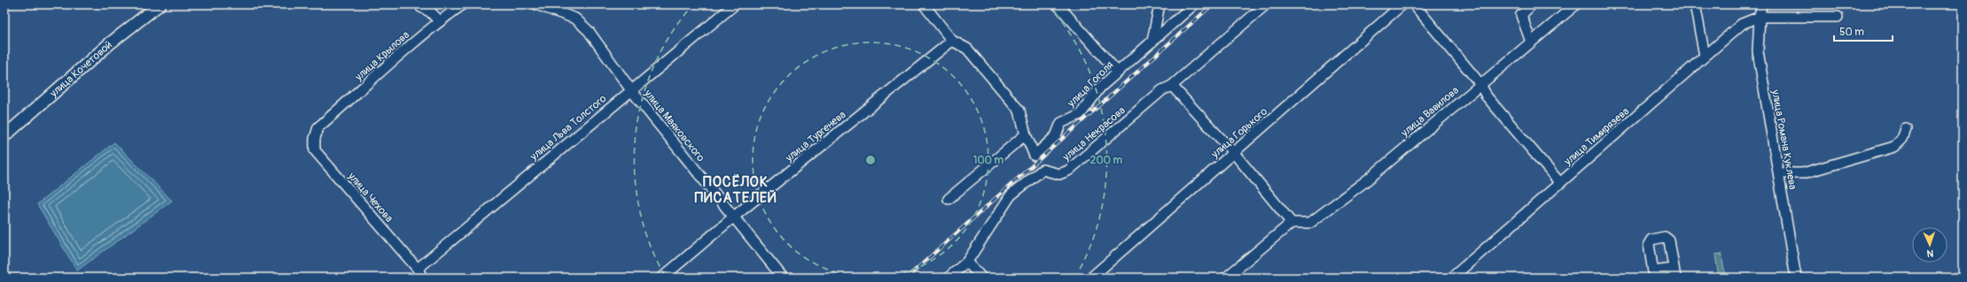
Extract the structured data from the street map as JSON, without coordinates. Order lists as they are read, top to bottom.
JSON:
{
  "streets": {
    "main road": ["улица Кочетовой"],
    "street": [
      "улица Крылова",
      "улица Гоголя",
      "улица Вавилова",
      "улица Маяковского",
      "улица Льва Толстого",
      "улица Горького",
      "улица Некрасова",
      "улица Тургенева",
      "улица Тимирязева",
      "улица Романа Куклева",
      "улица Чехова"
    ]
  },
  "crossings": [
    ["улица Крылова", "улица Чехова"],
    ["улица Маяковского", "улица Льва Толстого"],
    ["улица Маяковского", "улица Тургенева"],
    ["улица Льва Толстого", "улица Чехова"],
    ["улица Тимирязева", "улица Романа Куклева"]
  ],
  "districts": ["ПОСЁЛОК ПИСАТЕЛЕЙ"],
  "scale_bar": "50 m",
  "north": "bottom",
  "rings": ["100 m", "200 m"]
}
